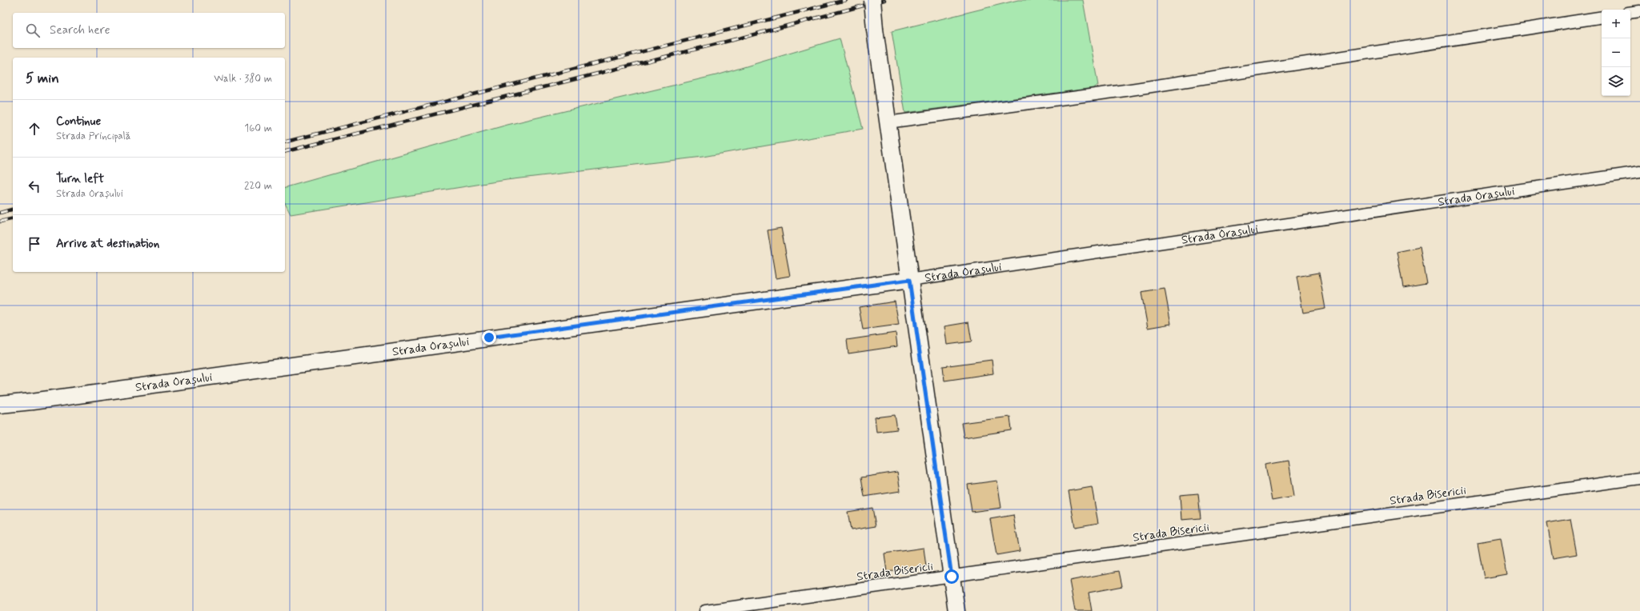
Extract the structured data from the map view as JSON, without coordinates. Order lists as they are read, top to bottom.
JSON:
{
  "streets": {
    "main road": ["Strada Orașului"],
    "street": ["Strada Bisericii"]
  },
  "page": {
    "map_buttons": ["+", "−"],
    "search": "Search here",
    "heading": ["5 min", "Walk · 380 m"],
    "list": [
      ["Continue", "Strada Principală", "160 m"],
      ["Turn left", "Strada Orașului", "220 m"],
      "Arrive at destination"
    ]
  }
}
